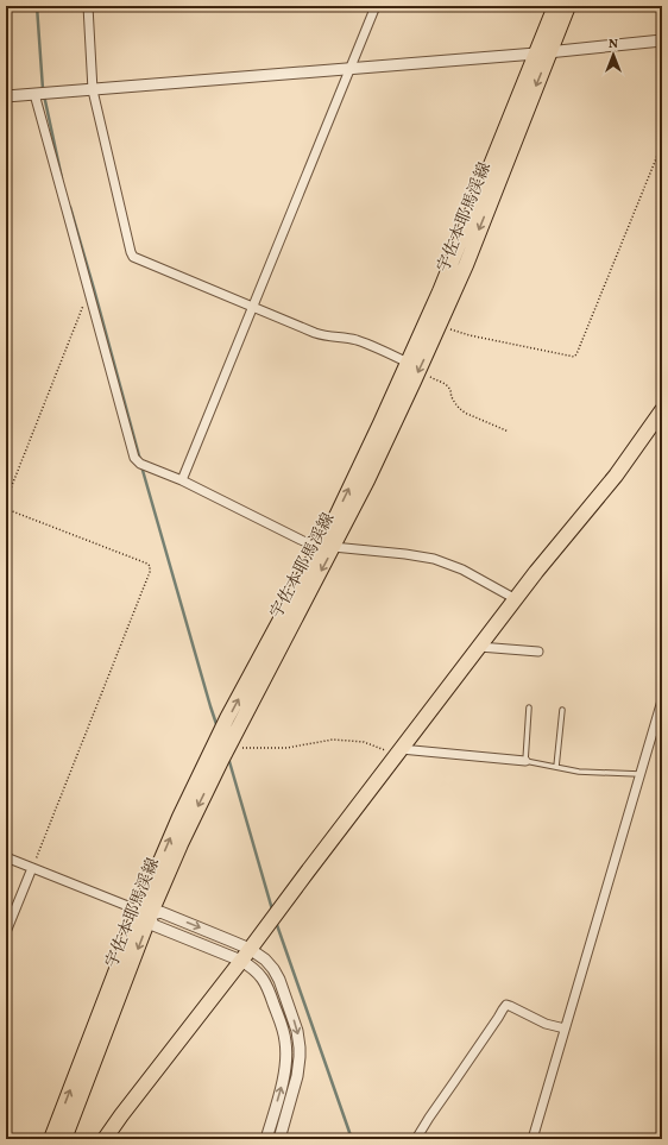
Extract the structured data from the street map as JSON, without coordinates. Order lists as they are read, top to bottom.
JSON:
{
  "streets": {
    "main road": ["宇佐本耶馬渓線"]
  },
  "north": "top"
}
